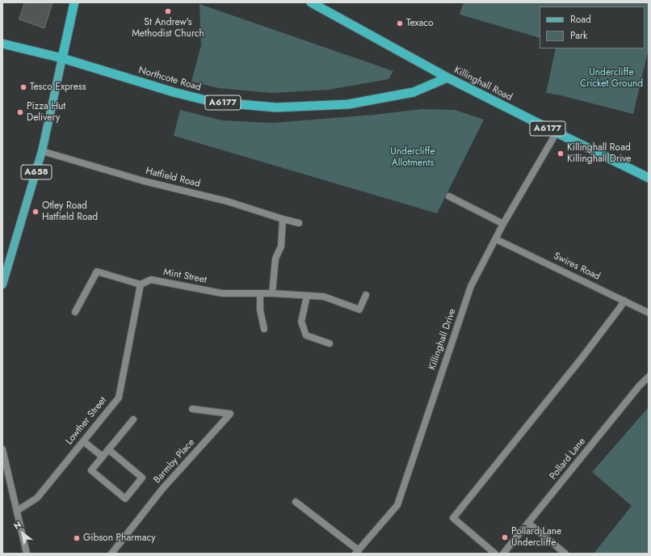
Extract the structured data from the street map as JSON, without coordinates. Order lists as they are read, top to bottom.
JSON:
{
  "streets": {
    "highway": [
      "Northcote Road",
      "Killinghall Road",
      "A6177",
      "A658"
    ],
    "street": [
      "Hatfield Road",
      "Swires Road",
      "Mint Street",
      "Killinghall Drive",
      "Lowther Street",
      "Pollard Lane",
      "Barmby Place"
    ]
  },
  "crossings": [
    ["Northcote Road", "Killinghall Road"],
    ["Northcote Road", "A658"],
    ["Killinghall Road", "Killinghall Drive"],
    ["A658", "Hatfield Road"],
    ["Swires Road", "Killinghall Drive"],
    ["Mint Street", "Lowther Street"]
  ],
  "parks": ["Undercliffe Cricket Ground", "Undercliffe Allotments"],
  "places": [
    "St Andrew's Methodist Church",
    "Texaco",
    "Tesco Express",
    "Pizza Hut Delivery",
    "Killinghall Road Killinghall Drive",
    "Otley Road Hatfield Road",
    "Pollard Lane Undercliffe",
    "Gibson Pharmacy"
  ],
  "legend": ["Road", "Park"],
  "north": "top left"
}
